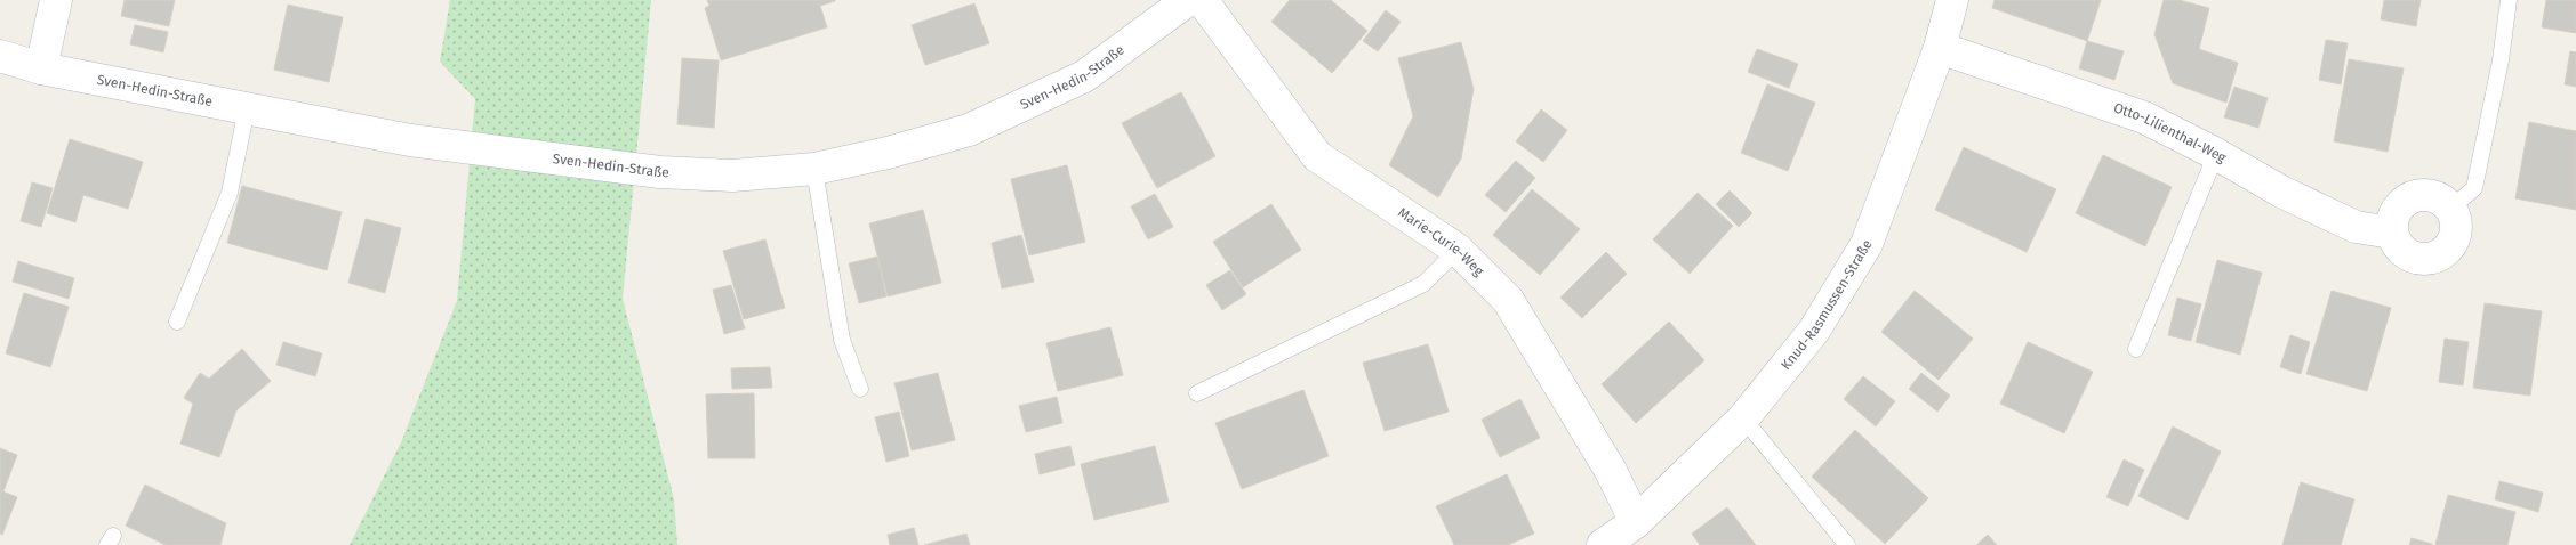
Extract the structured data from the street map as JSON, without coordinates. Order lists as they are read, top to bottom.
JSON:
{
  "streets": {
    "street": [
      "Sven-Hedin-Straße",
      "Otto-Lilienthal-Weg",
      "Marie-Curie-Weg",
      "Knud-Rasmussen-Straße"
    ]
  },
  "crossings": [
    ["Otto-Lilienthal-Weg", "Knud-Rasmussen-Straße"],
    ["Marie-Curie-Weg", "Knud-Rasmussen-Straße"]
  ]
}
